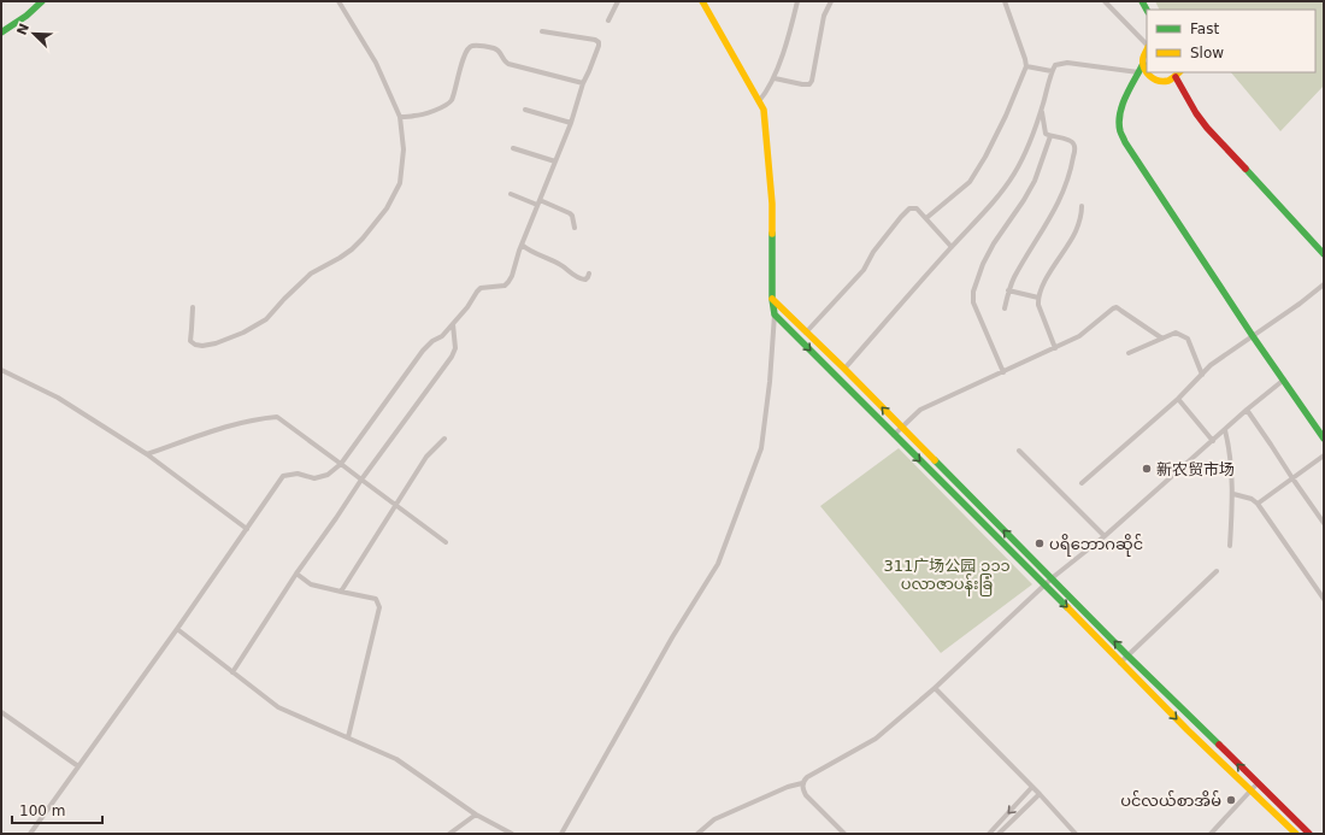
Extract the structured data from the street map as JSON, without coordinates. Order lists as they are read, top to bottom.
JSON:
{
  "parks": ["311广场公园 ၃၁၁ ပလာဇာပန်းခြံ"],
  "places": ["新农贸市场", "ပရိဘောဂဆိုင်", "ပင်လယ်စာအိမ်"],
  "legend": ["Fast", "Slow"],
  "scale_bar": "100 m",
  "north": "top left"
}
